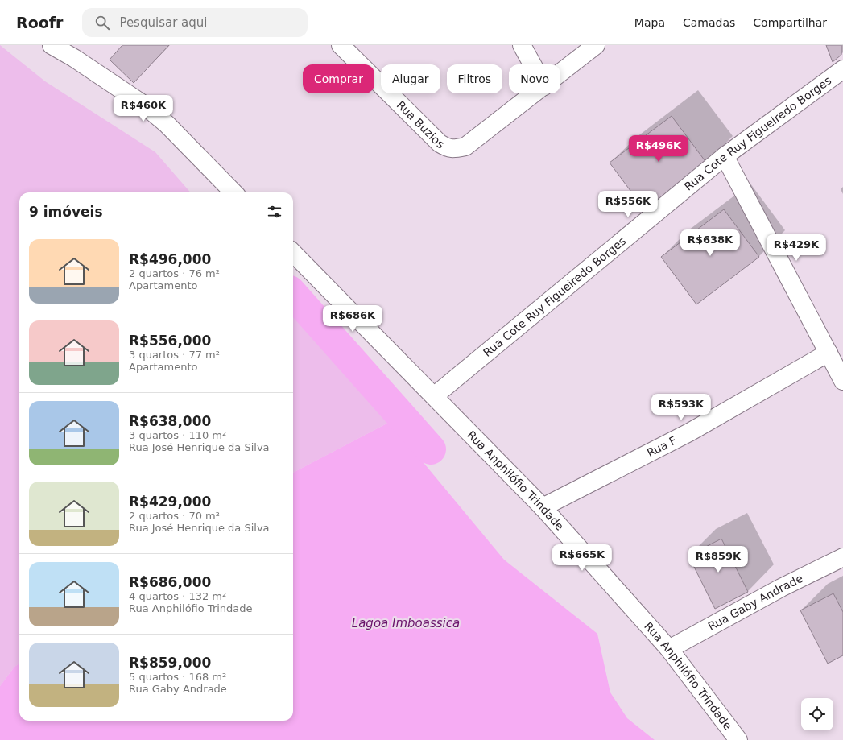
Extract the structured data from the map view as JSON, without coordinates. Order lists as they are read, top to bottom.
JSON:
{
  "streets": {
    "street": [
      "Rua Buzios",
      "Rua Cote Ruy Figueiredo Borges",
      "Rua F",
      "Rua Anphilófio Trindade",
      "Rua Gaby Andrade"
    ]
  },
  "crossings": [
    ["Rua Cote Ruy Figueiredo Borges", "Rua Anphilófio Trindade"],
    ["Rua F", "Rua Anphilófio Trindade"],
    ["Rua Anphilófio Trindade", "Rua Gaby Andrade"]
  ],
  "water": ["Lagoa Imboassica"],
  "page": {
    "header": "Roofr",
    "search": "Pesquisar aqui",
    "nav": ["Mapa", "Camadas", "Compartilhar"],
    "chip": [
      "Comprar",
      "Alugar",
      "Filtros",
      "Novo"
    ],
    "price": [
      "R$460K",
      "R$496K",
      "R$556K",
      "R$638K",
      "R$429K",
      "R$686K",
      "R$593K",
      "R$665K",
      "R$859K"
    ],
    "heading": "9 imóveis",
    "list": [
      {
        "name": "R$496,000",
        "note": "2 quartos · 76 m² · Apartamento"
      },
      {
        "name": "R$556,000",
        "note": "3 quartos · 77 m² · Apartamento"
      },
      {
        "name": "R$638,000",
        "note": "3 quartos · 110 m² · Rua José Henrique da Silva"
      },
      {
        "name": "R$429,000",
        "note": "2 quartos · 70 m² · Rua José Henrique da Silva"
      },
      {
        "name": "R$686,000",
        "note": "4 quartos · 132 m² · Rua Anphilófio Trindade"
      },
      {
        "name": "R$859,000",
        "note": "5 quartos · 168 m² · Rua Gaby Andrade"
      }
    ]
  }
}
